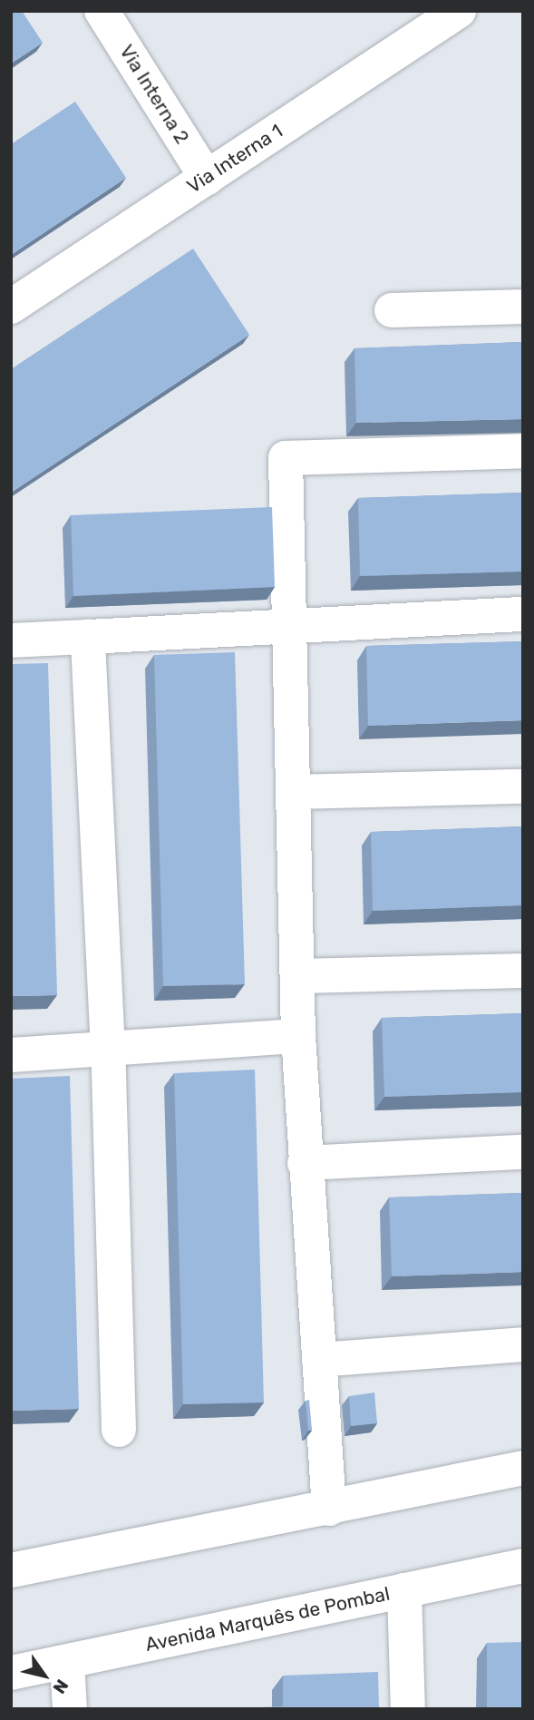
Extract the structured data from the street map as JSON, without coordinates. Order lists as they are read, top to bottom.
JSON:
{
  "streets": {
    "street": ["Via Interna 2", "Via Interna 1", "Avenida Marquês de Pombal"]
  },
  "crossings": [
    ["Via Interna 2", "Via Interna 1"]
  ],
  "north": "bottom right"
}
